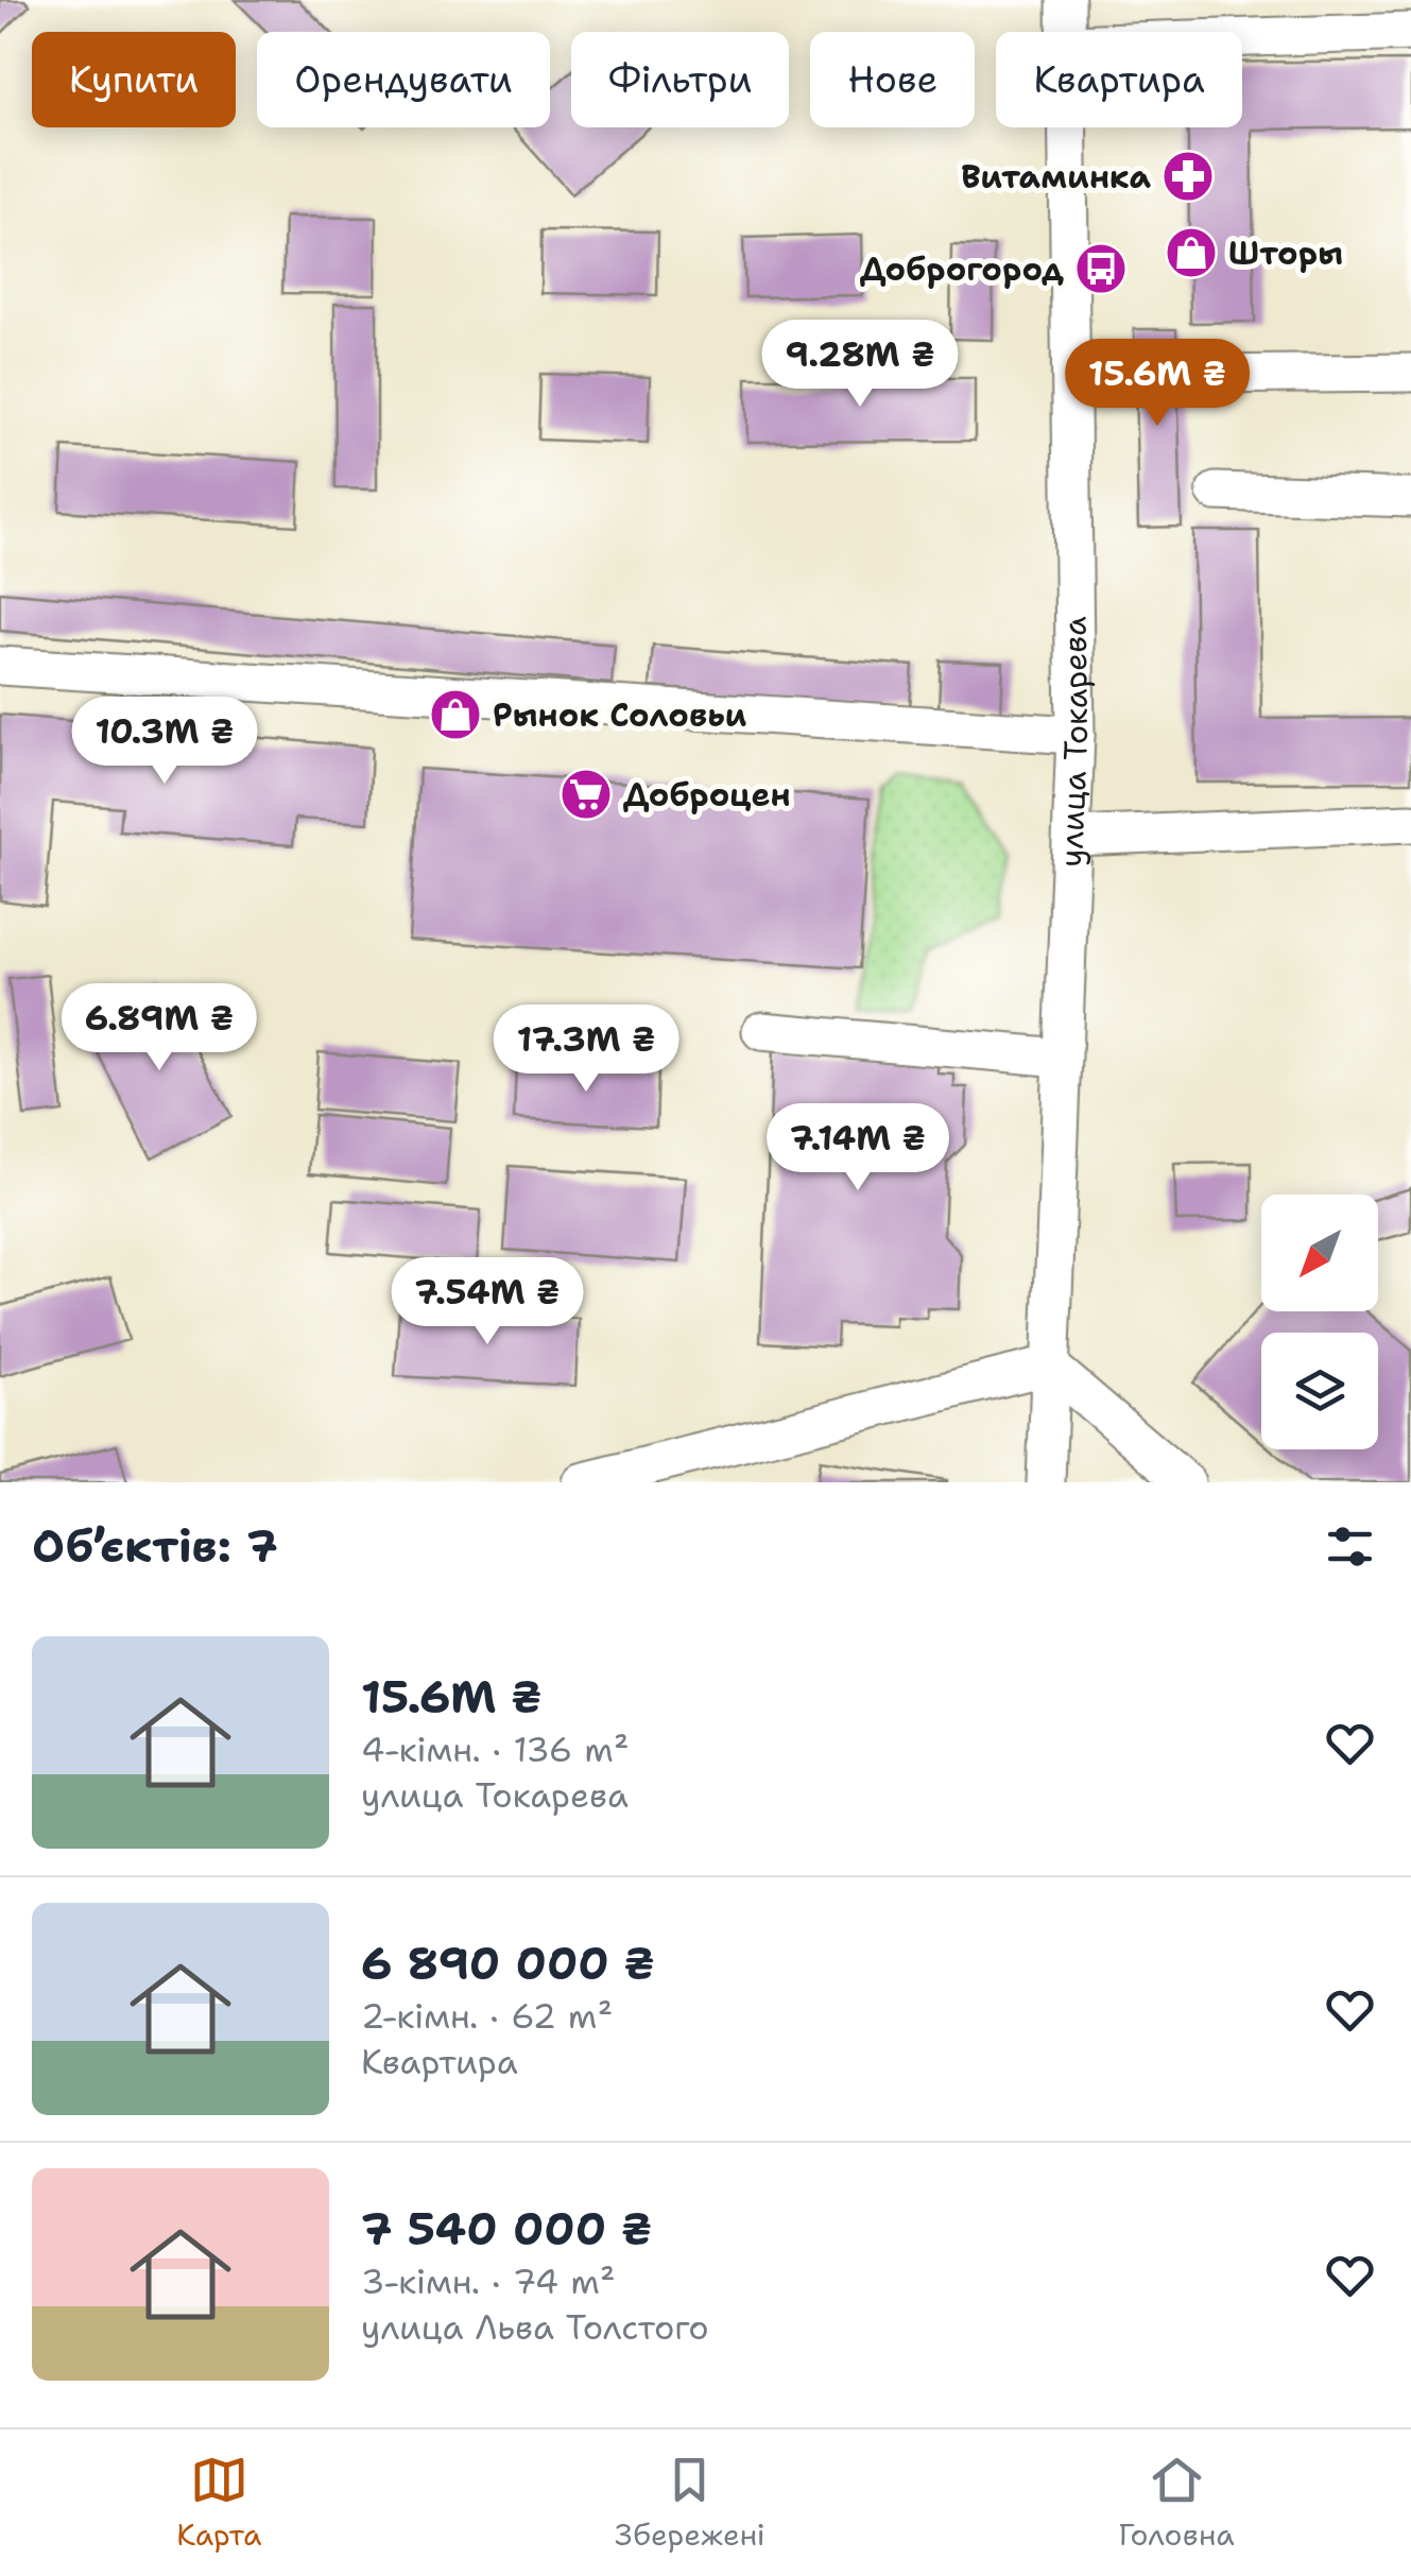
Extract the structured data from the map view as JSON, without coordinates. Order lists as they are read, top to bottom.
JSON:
{
  "streets": {
    "street": ["улица Токарева"]
  },
  "places": {
    "pharmacy": ["Витаминка"],
    "shop": ["Шторы", "Рынок Соловьи"],
    "bus stop": ["Доброгород"],
    "supermarket": ["Доброцен"]
  },
  "north": "bottom left",
  "page": {
    "chip": [
      "Купити",
      "Орендувати",
      "Фільтри",
      "Нове",
      "Квартира"
    ],
    "price": [
      "9.28M ₴",
      "15.6M ₴",
      "10.3M ₴",
      "6.89M ₴",
      "17.3M ₴",
      "7.14M ₴",
      "7.54M ₴"
    ],
    "heading": "Об’єктів: 7",
    "list": [
      {
        "name": "15.6M ₴",
        "note": "4-кімн. · 136 m² · улица Токарева"
      },
      {
        "name": "6 890 000 ₴",
        "note": "2-кімн. · 62 m² · Квартира"
      },
      {
        "name": "7 540 000 ₴",
        "note": "3-кімн. · 74 m² · улица Льва Толстого"
      }
    ],
    "tabs": ["Карта", "Збережені", "Головна"]
  }
}
